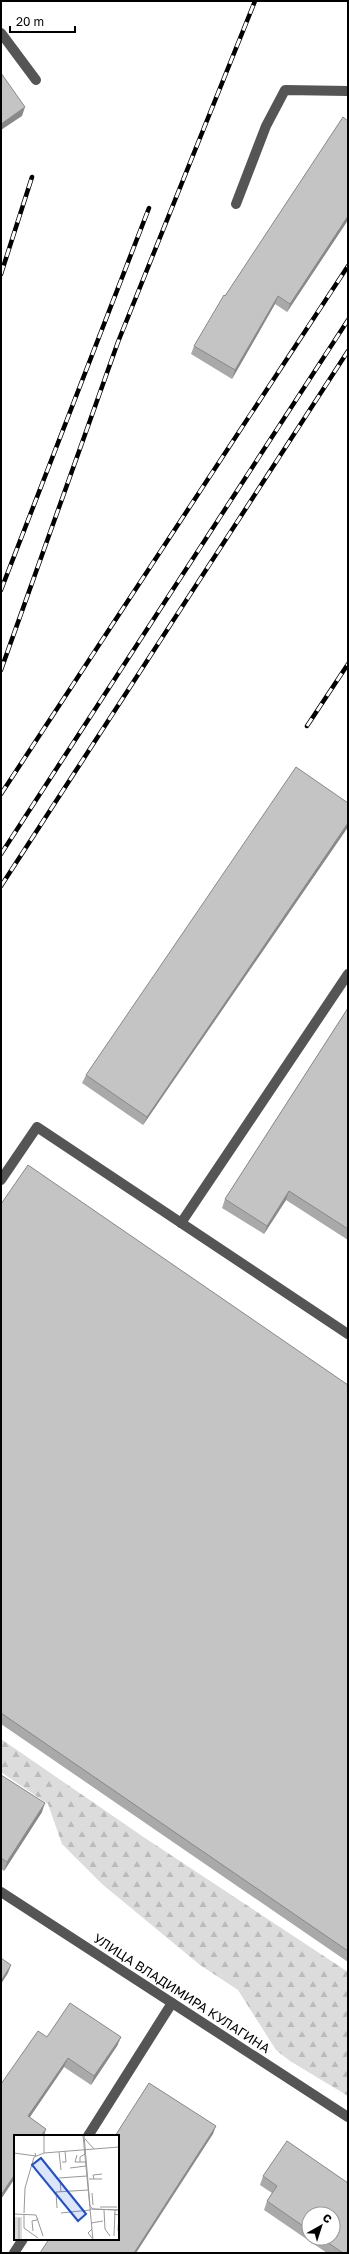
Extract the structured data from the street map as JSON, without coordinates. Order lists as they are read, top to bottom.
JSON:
{
  "streets": {
    "lane": ["УЛИЦА ВЛАДИМИРА КУЛАГИНА"]
  },
  "scale_bar": "20 m",
  "north": "top right"
}
